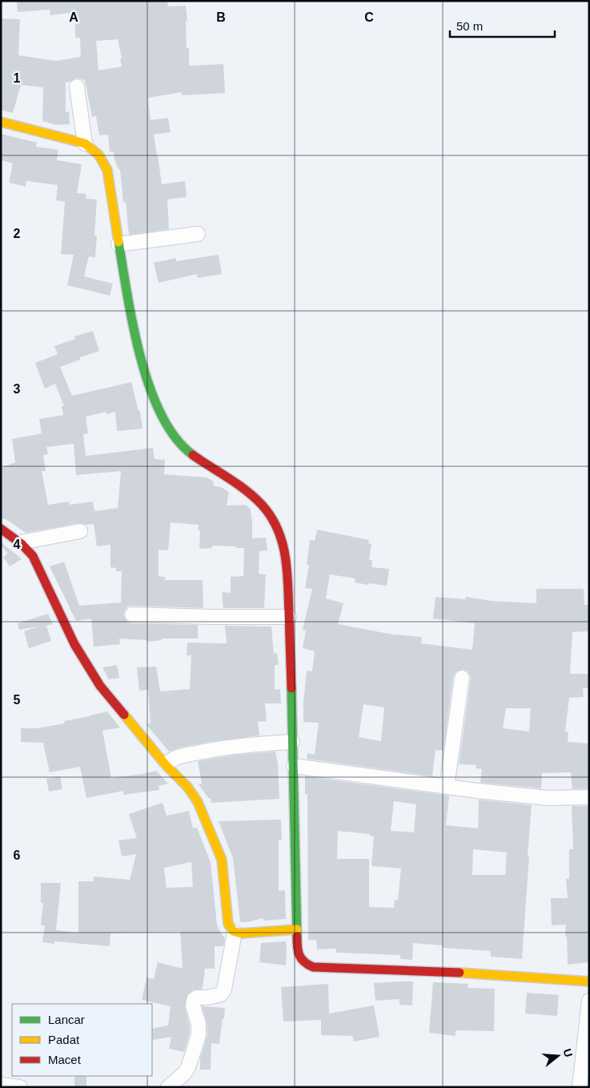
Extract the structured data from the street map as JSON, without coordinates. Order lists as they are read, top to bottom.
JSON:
{
  "legend": ["Lancar", "Padat", "Macet"],
  "scale_bar": "50 m",
  "north": "right",
  "grid": {
    "columns": ["A", "B", "C"],
    "rows": [
      "1",
      "2",
      "3",
      "4",
      "5",
      "6"
    ]
  }
}
